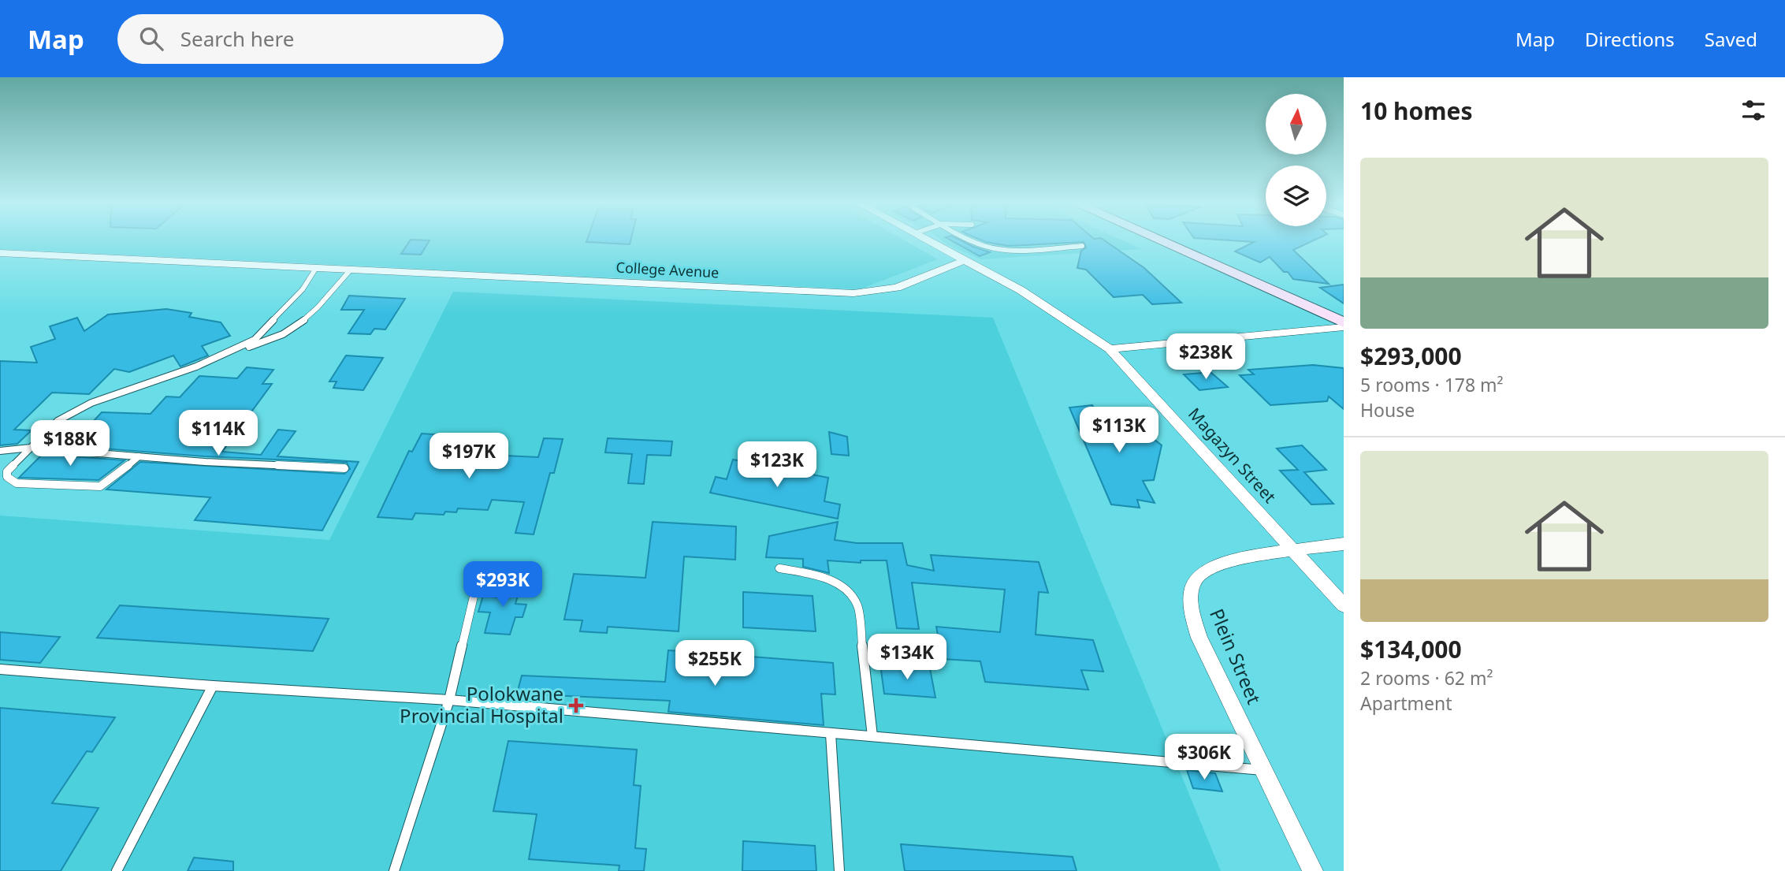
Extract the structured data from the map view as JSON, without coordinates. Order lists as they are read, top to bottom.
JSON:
{
  "streets": {
    "street": ["College Avenue", "Magazyn Street", "Plein Street"]
  },
  "crossings": [
    ["College Avenue", "Magazyn Street"],
    ["Magazyn Street", "Plein Street"]
  ],
  "places": {
    "health": ["Polokwane Provincial Hospital"]
  },
  "north": "top",
  "page": {
    "header": "Map",
    "search": "Search here",
    "nav": ["Map", "Directions", "Saved"],
    "heading": "10 homes",
    "list": [
      {
        "name": "$293,000",
        "note": "5 rooms · 178 m² · House"
      },
      {
        "name": "$134,000",
        "note": "2 rooms · 62 m² · Apartment"
      }
    ],
    "price": [
      "$238K",
      "$113K",
      "$114K",
      "$188K",
      "$197K",
      "$123K",
      "$293K",
      "$134K",
      "$255K",
      "$306K"
    ]
  }
}
